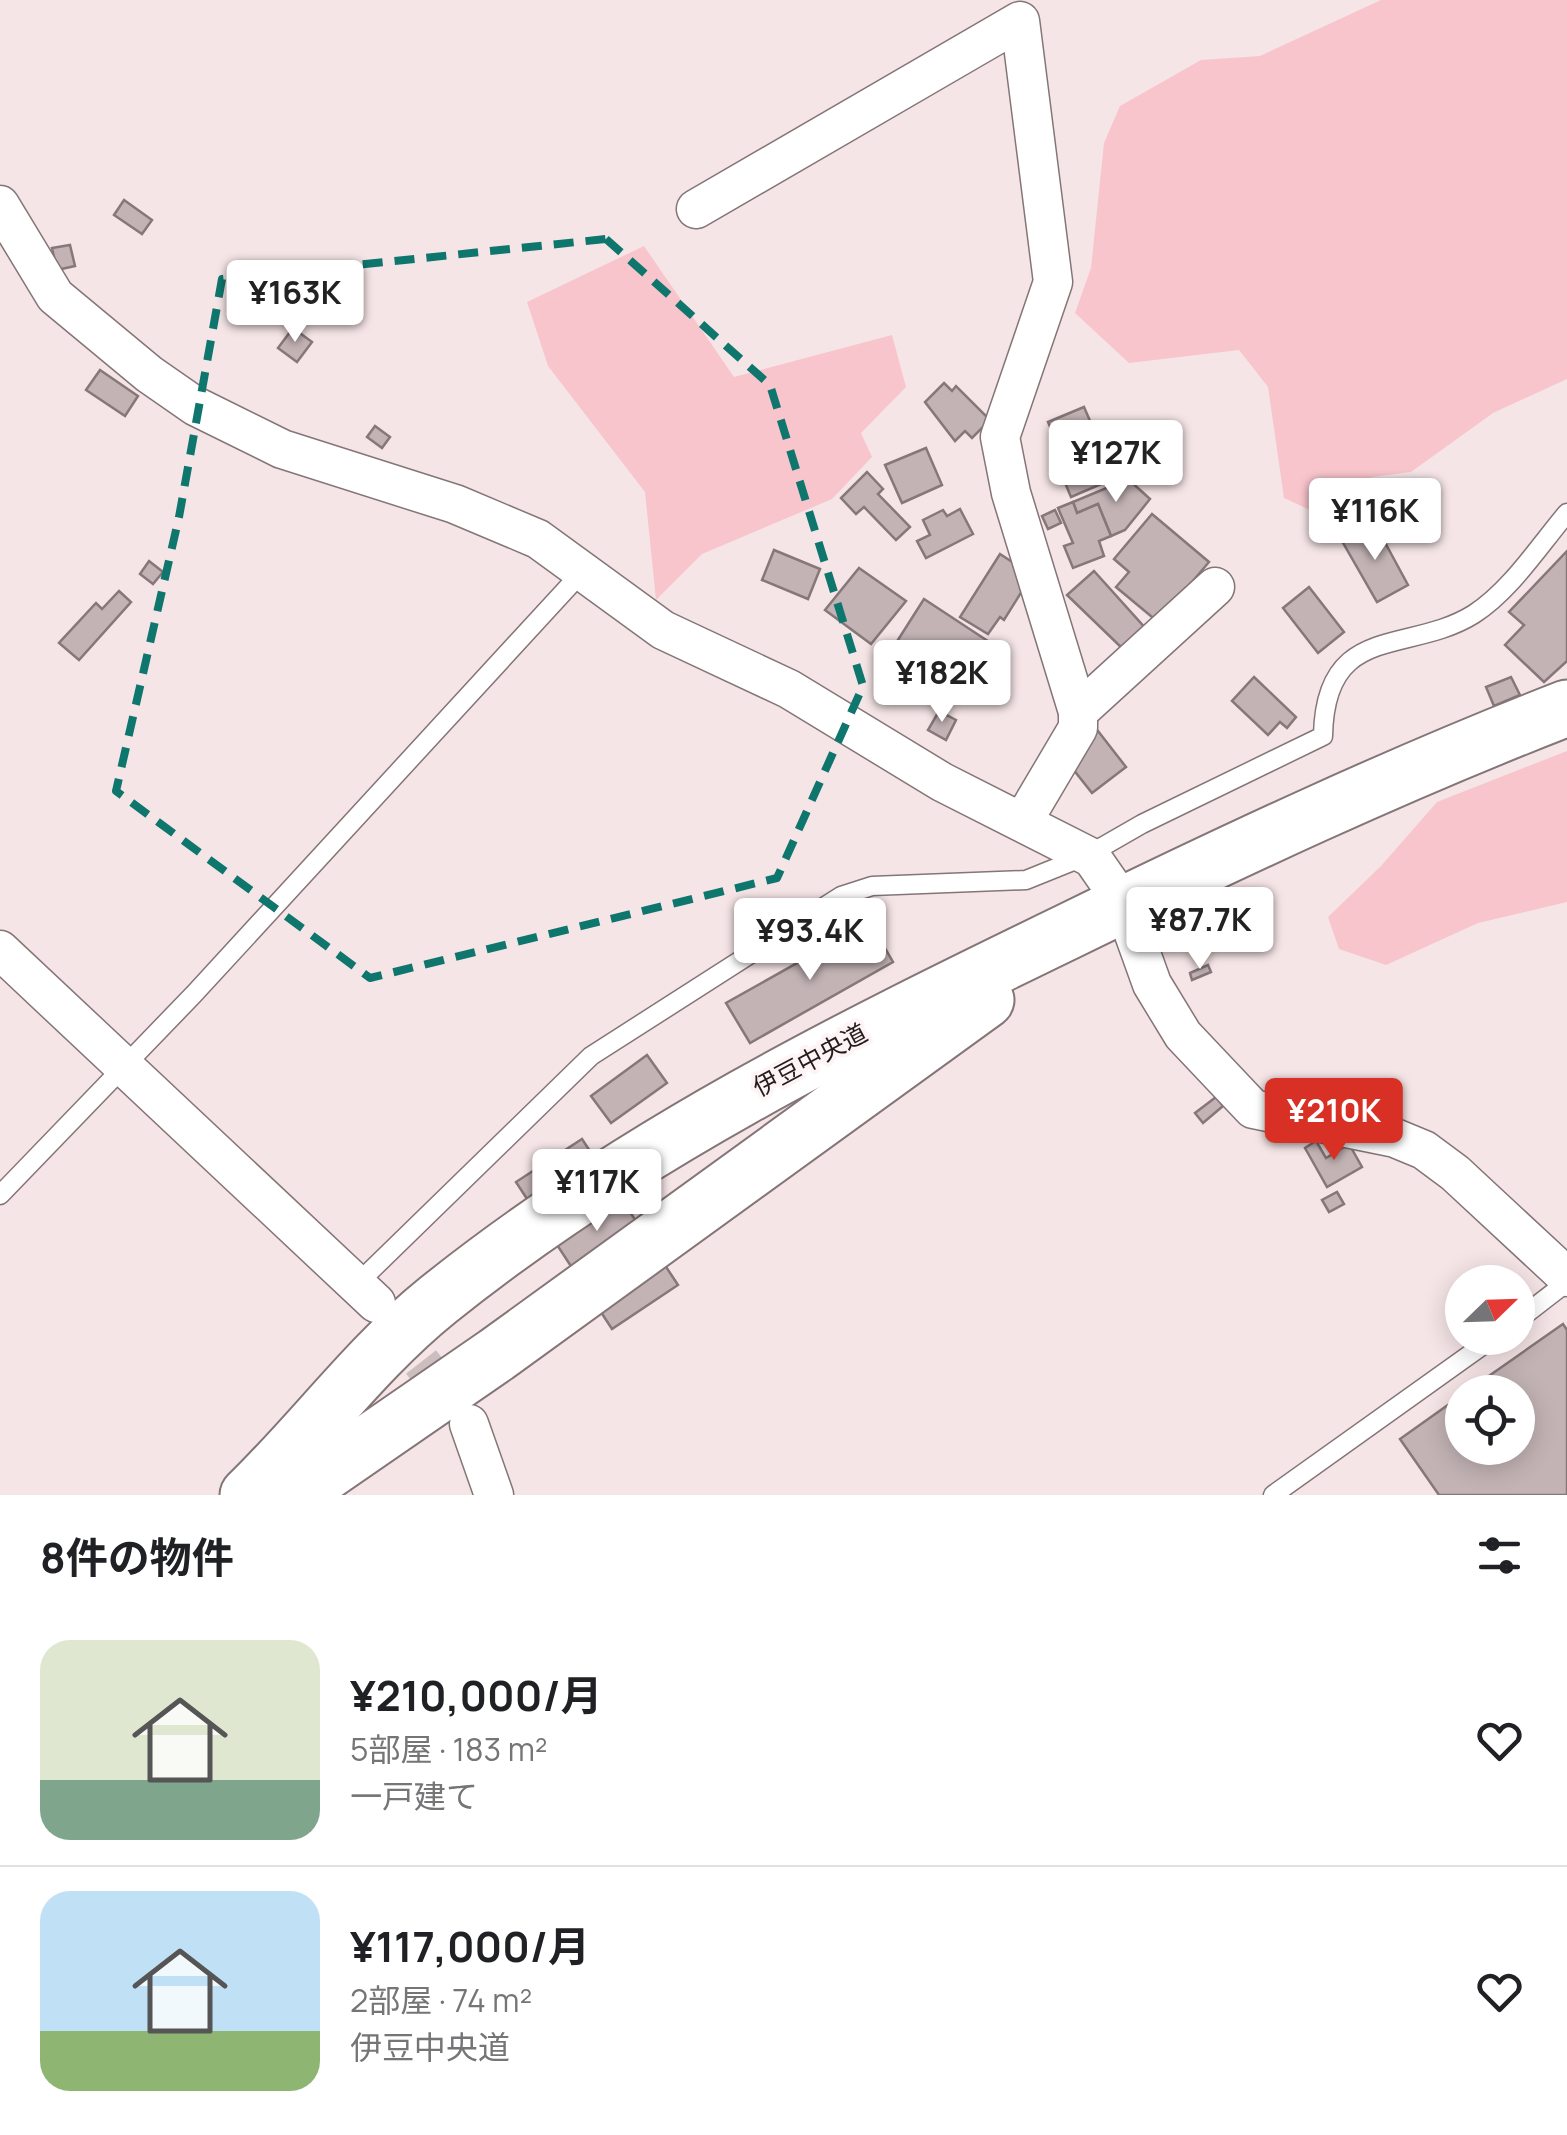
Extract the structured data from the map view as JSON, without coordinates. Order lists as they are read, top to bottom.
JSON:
{
  "streets": {
    "highway": ["伊豆中央道"]
  },
  "north": "top right",
  "page": {
    "price": [
      "¥163K",
      "¥127K",
      "¥116K",
      "¥182K",
      "¥87.7K",
      "¥93.4K",
      "¥210K",
      "¥117K"
    ],
    "heading": "8件の物件",
    "list": [
      {
        "name": "¥210,000/月",
        "note": "5部屋 · 183 m² · 一戸建て"
      },
      {
        "name": "¥117,000/月",
        "note": "2部屋 · 74 m² · 伊豆中央道"
      }
    ]
  }
}
